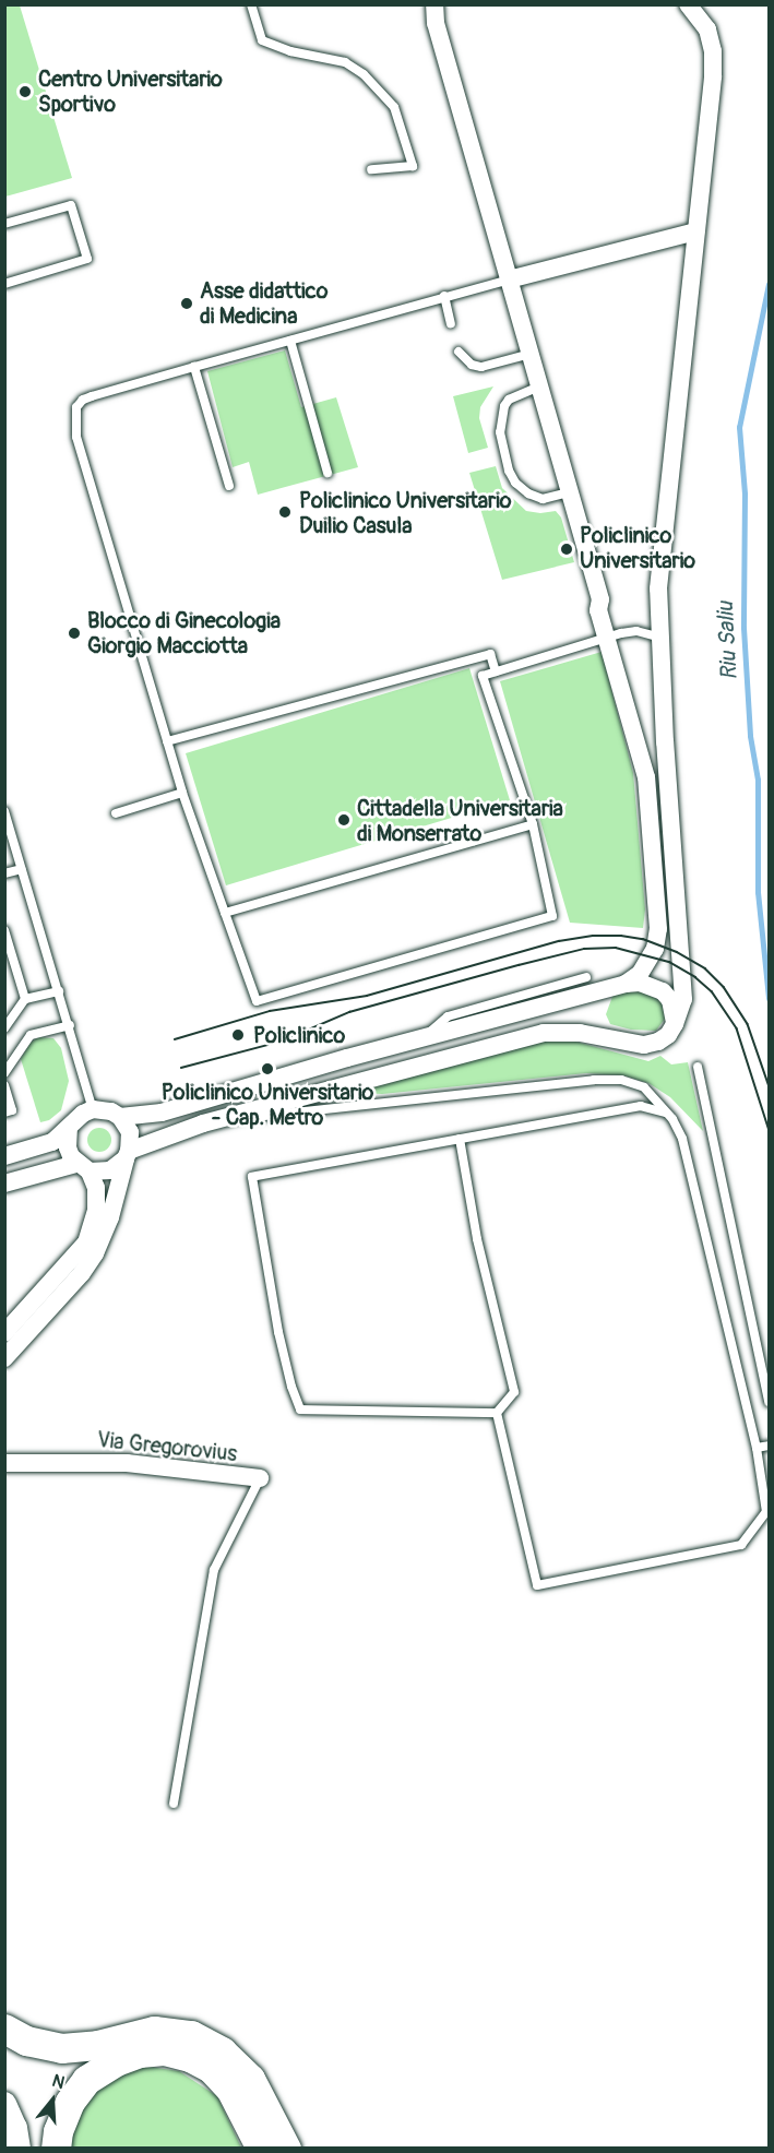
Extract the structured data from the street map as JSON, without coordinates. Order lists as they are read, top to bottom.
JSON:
{
  "streets": {
    "street": ["Via Gregorovius"]
  },
  "water": ["Riu Saliu"],
  "places": [
    "Centro Universitario Sportivo",
    "Asse didattico di Medicina",
    "Policlinico Universitario Duilio Casula",
    "Policlinico Universitario",
    "Blocco di Ginecologia Giorgio Macciotta",
    "Cittadella Universitaria di Monserrato",
    "Policlinico",
    "Policlinico Universitario - Cap. Metro"
  ],
  "north": "top"
}
